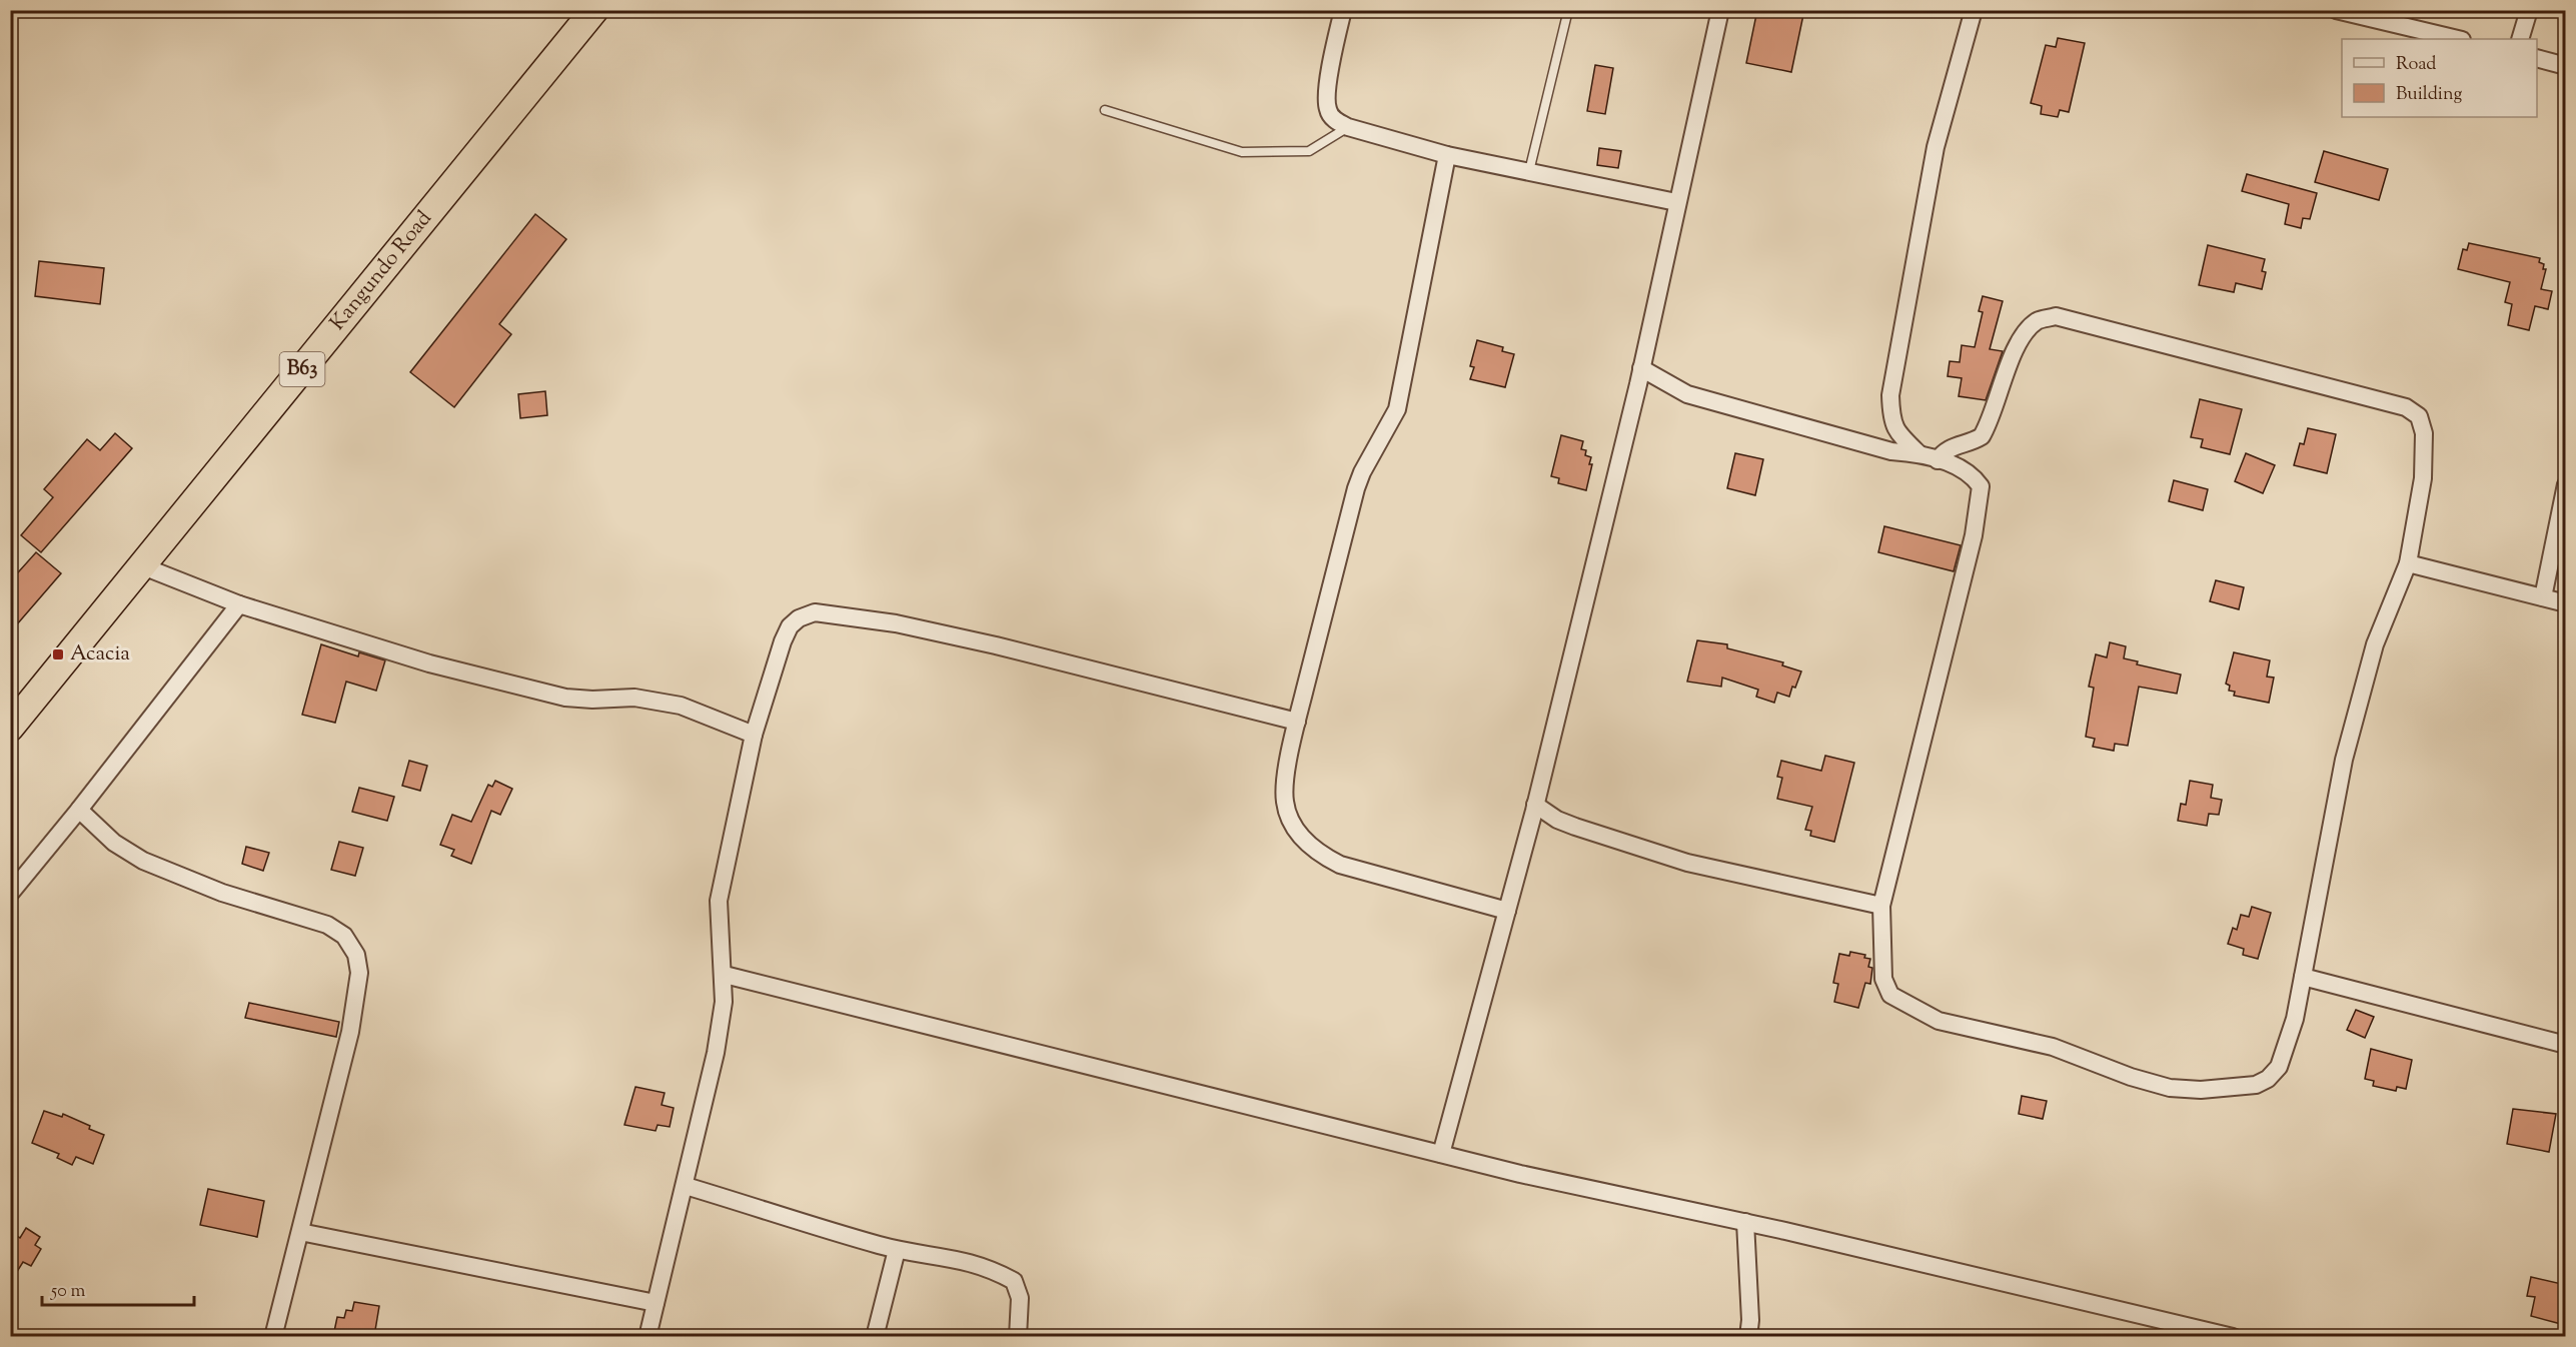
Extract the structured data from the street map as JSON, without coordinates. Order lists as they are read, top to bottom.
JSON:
{
  "streets": {
    "highway": ["Kangundo Road", "B63"]
  },
  "places": {
    "transit": ["Acacia"]
  },
  "legend": ["Road", "Building"],
  "scale_bar": "50 m"
}
